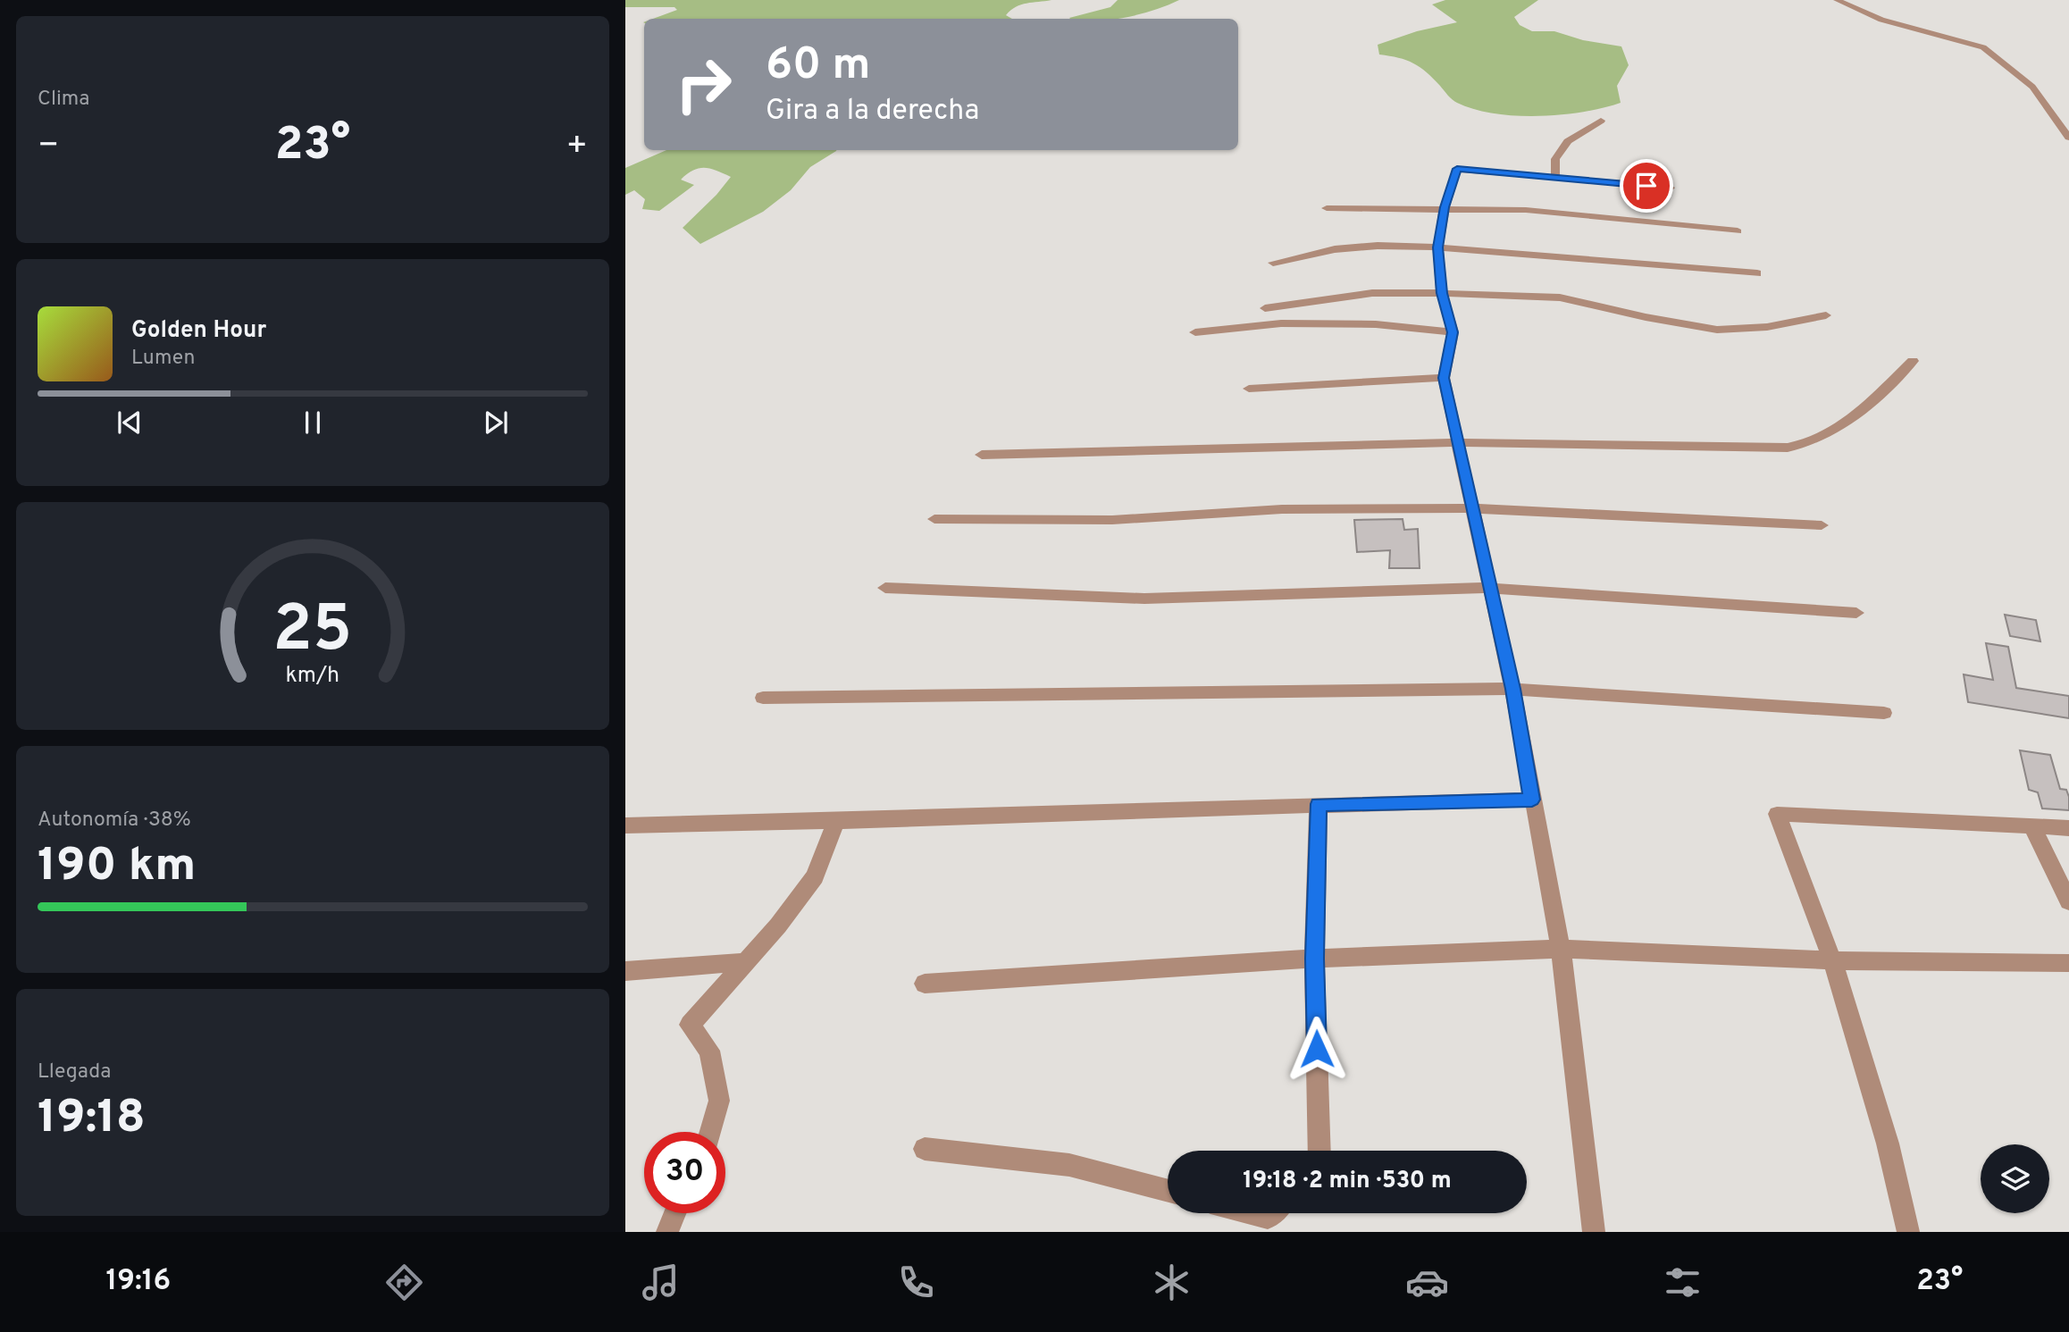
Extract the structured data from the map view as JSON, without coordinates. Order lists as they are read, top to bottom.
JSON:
{
  "page": {
    "tile": [
      "Clima",
      ["Autonomía · 38%", "190 km"],
      ["Llegada", "19:18"]
    ],
    "turn": ["60 m", "Gira a la derecha"],
    "heat": ["−", "23°", "+"],
    "song": ["Golden Hour", "Lumen"],
    "limit": "30",
    "trip": "19:18 · 2 min · 530 m",
    "tabs": ["19:16", "23°"],
    "gauge": ["25", "km/h"]
  }
}
